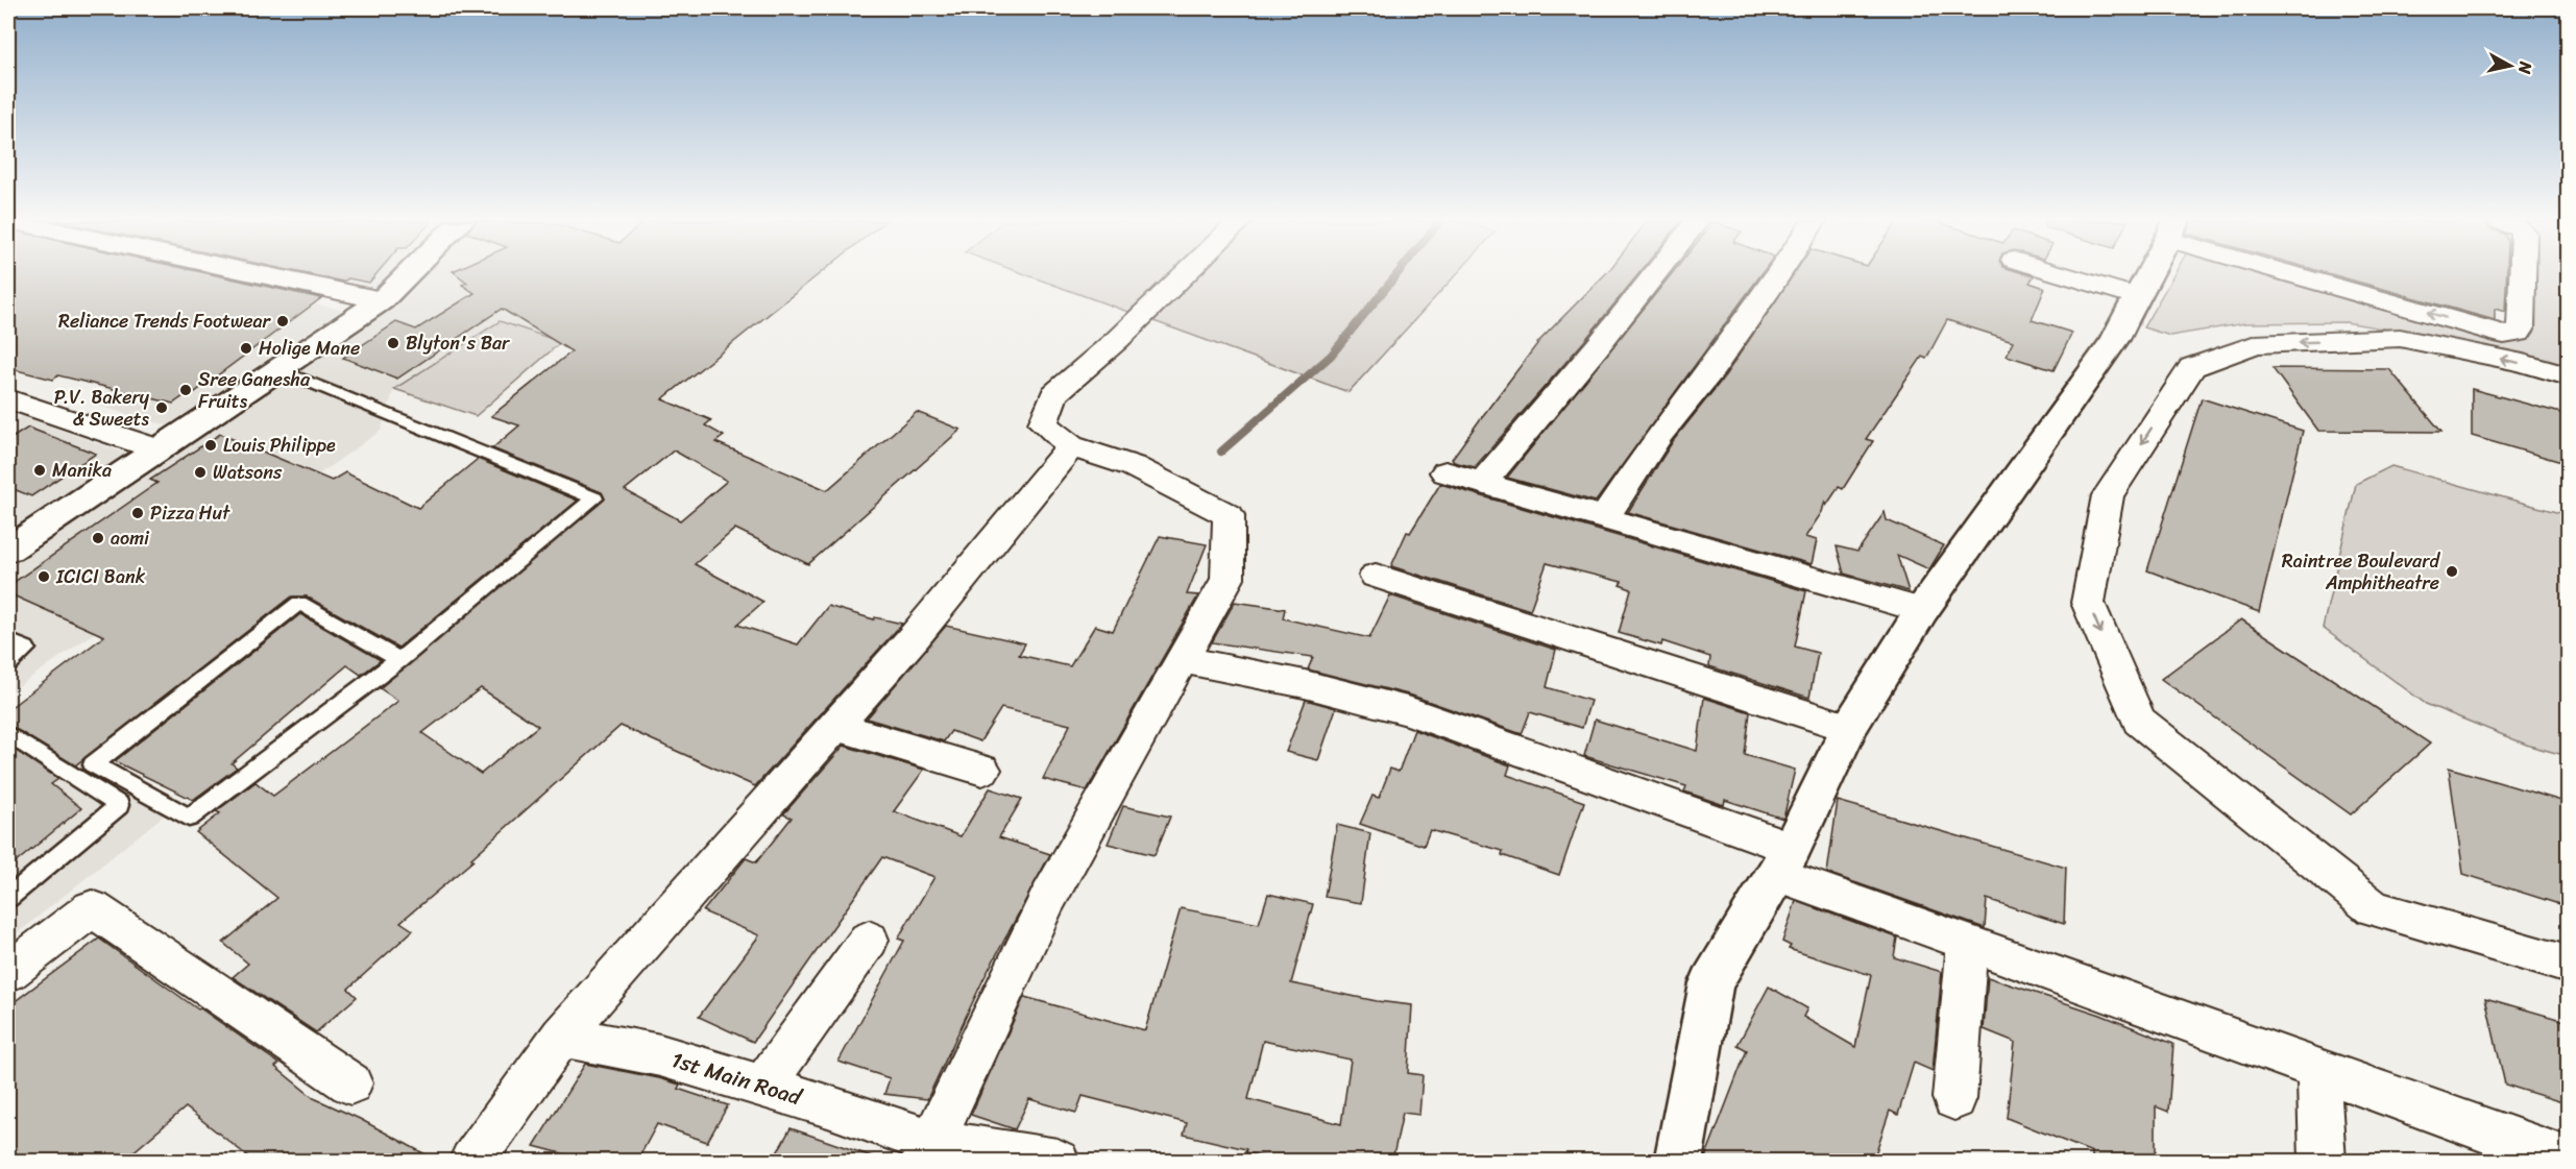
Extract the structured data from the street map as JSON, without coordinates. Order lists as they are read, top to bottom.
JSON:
{
  "streets": {
    "street": ["1st Main Road"]
  },
  "places": [
    "Reliance Trends Footwear",
    "Blyton's Bar",
    "Holige Mane",
    "Sree Ganesha Fruits",
    "P.V. Bakery & Sweets",
    "Louis Philippe",
    "Manika",
    "Watsons",
    "Pizza Hut",
    "aomi",
    "Raintree Boulevard Amphitheatre",
    "ICICI Bank"
  ],
  "north": "right"
}
